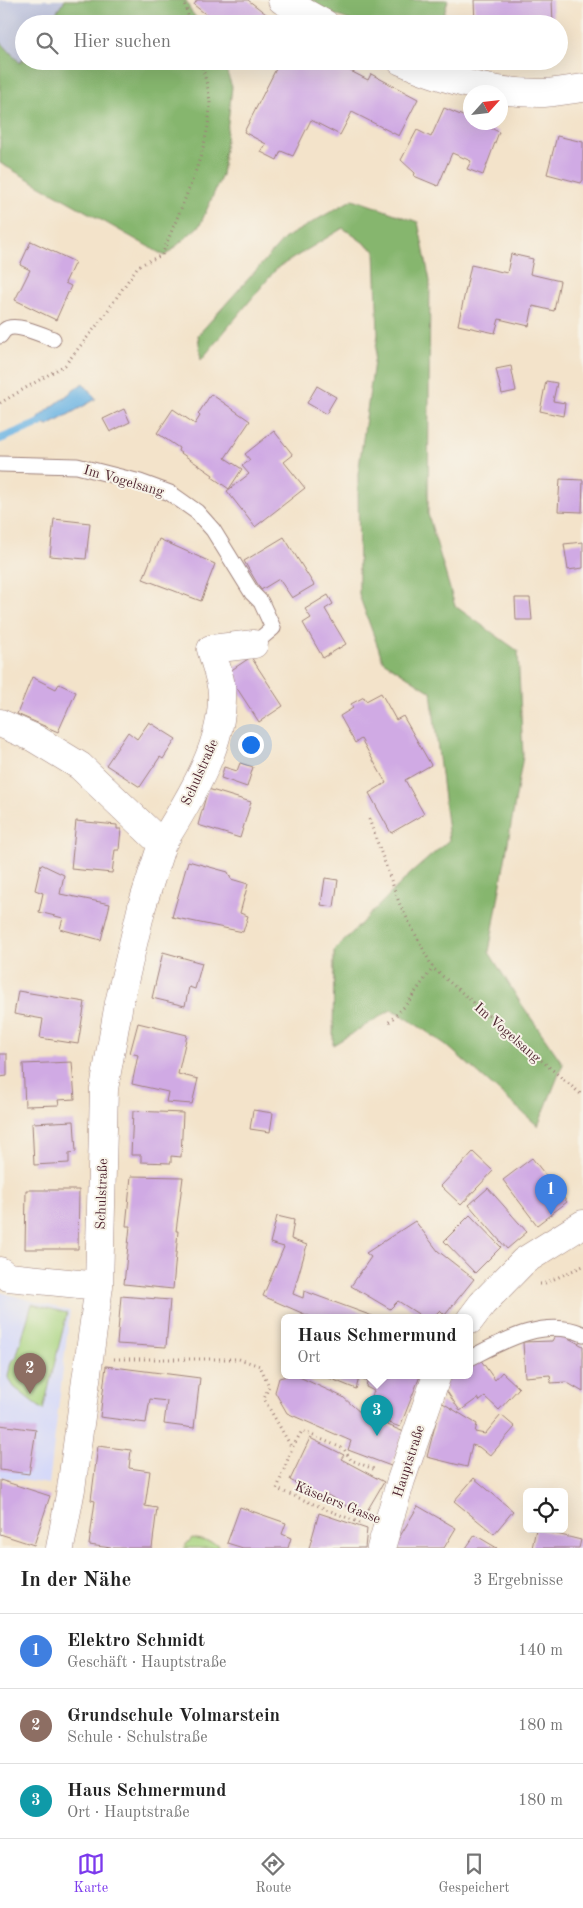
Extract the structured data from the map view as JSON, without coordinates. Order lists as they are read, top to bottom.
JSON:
{
  "streets": {
    "street": ["Schulstraße", "Hauptstraße"],
    "lane": ["Im Vogelsang"],
    "path": ["Käselers Gasse"]
  },
  "crossings": [
    ["Im Vogelsang", "Schulstraße"],
    ["Hauptstraße", "Käselers Gasse"]
  ],
  "north": "top right",
  "page": {
    "search": "Hier suchen",
    "pins": ["1", "2", "3"],
    "popup": ["Haus Schmermund", "Ort"],
    "heading": ["In der Nähe", "3 Ergebnisse"],
    "list": [
      {
        "mark": "1",
        "name": "Elektro Schmidt",
        "note": "Geschäft · Hauptstraße",
        "value": "140 m"
      },
      {
        "mark": "2",
        "name": "Grundschule Volmarstein",
        "note": "Schule · Schulstraße",
        "value": "180 m"
      },
      {
        "mark": "3",
        "name": "Haus Schmermund",
        "note": "Ort · Hauptstraße",
        "value": "180 m"
      }
    ],
    "nav": ["Karte", "Route", "Gespeichert"]
  }
}
